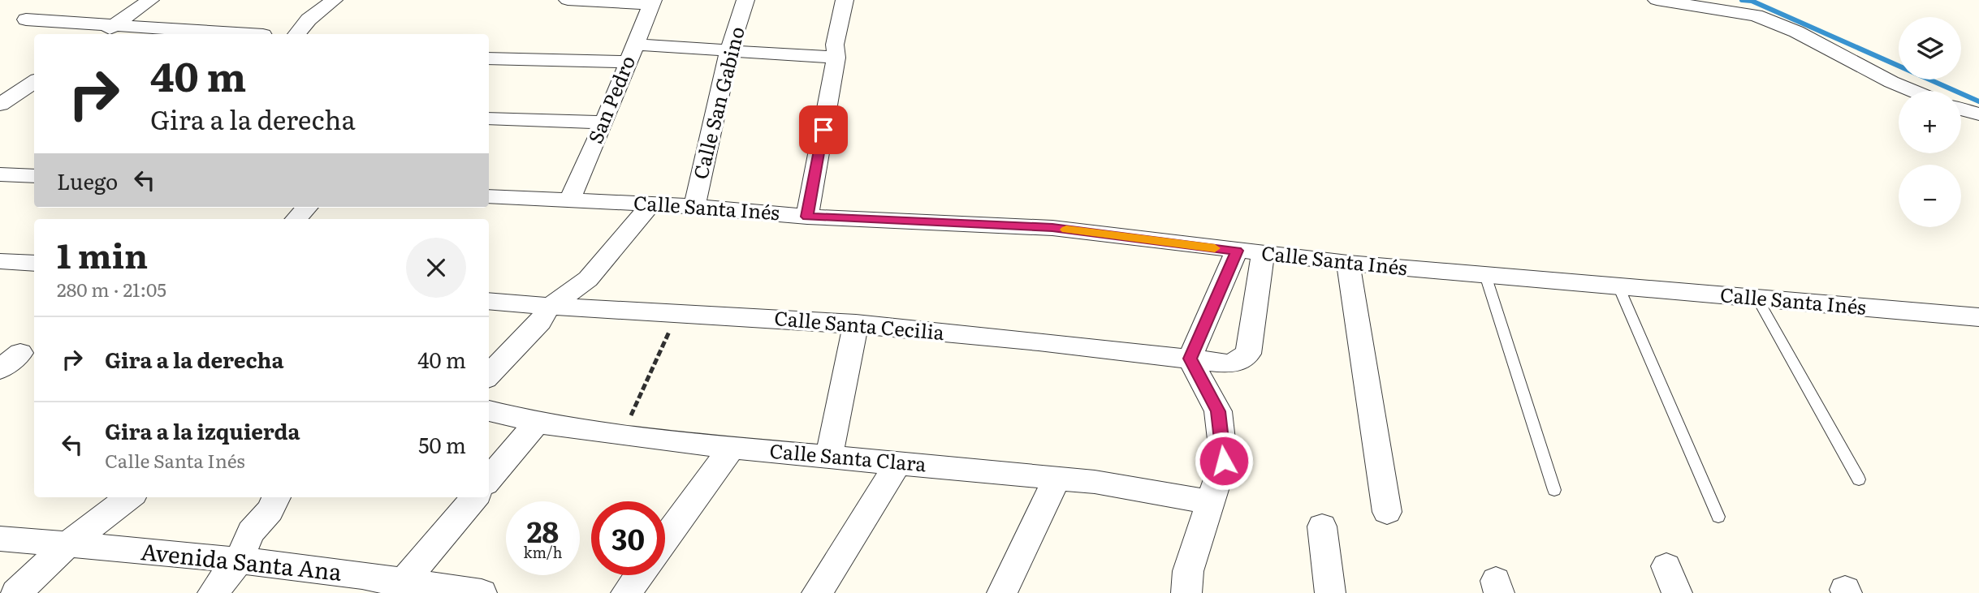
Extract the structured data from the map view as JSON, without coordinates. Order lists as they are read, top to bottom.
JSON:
{
  "streets": {
    "street": [
      "San Pedro",
      "Calle San Gabino",
      "Calle Santa Inés",
      "Calle Santa Cecilia",
      "Calle Santa Clara",
      "Avenida Santa Ana"
    ]
  },
  "crossings": [
    ["San Pedro", "Calle Santa Inés"],
    ["Calle San Gabino", "Calle Santa Inés"],
    ["Calle Santa Inés", "Calle Santa Cecilia"]
  ],
  "page": {
    "map_buttons": ["+", "−"],
    "turn": ["40 m", "Gira a la derecha"],
    "then": "Luego",
    "heading": ["1 min", "280 m · 21:05"],
    "list": [
      {
        "name": "Gira a la derecha",
        "value": "40 m"
      },
      {
        "name": "Gira a la izquierda",
        "note": "Calle Santa Inés",
        "value": "50 m"
      }
    ],
    "speed": "28 km/h",
    "limit": "30"
  }
}
